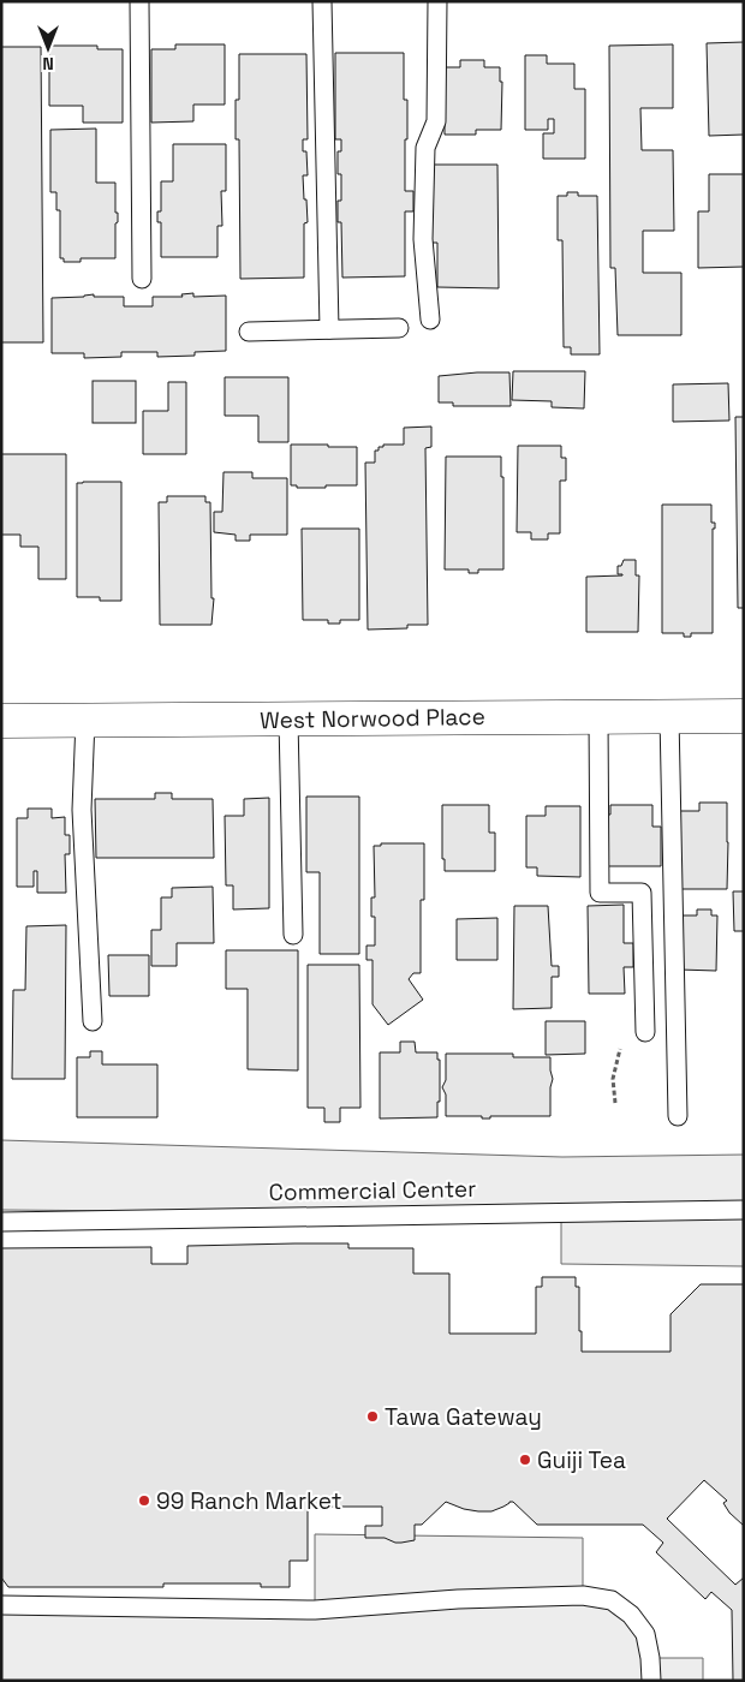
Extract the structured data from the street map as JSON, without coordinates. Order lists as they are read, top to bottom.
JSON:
{
  "streets": {
    "street": ["West Norwood Place"],
    "lane": ["Commercial Center"]
  },
  "places": ["Tawa Gateway", "Guiji Tea", "99 Ranch Market"],
  "north": "bottom"
}
